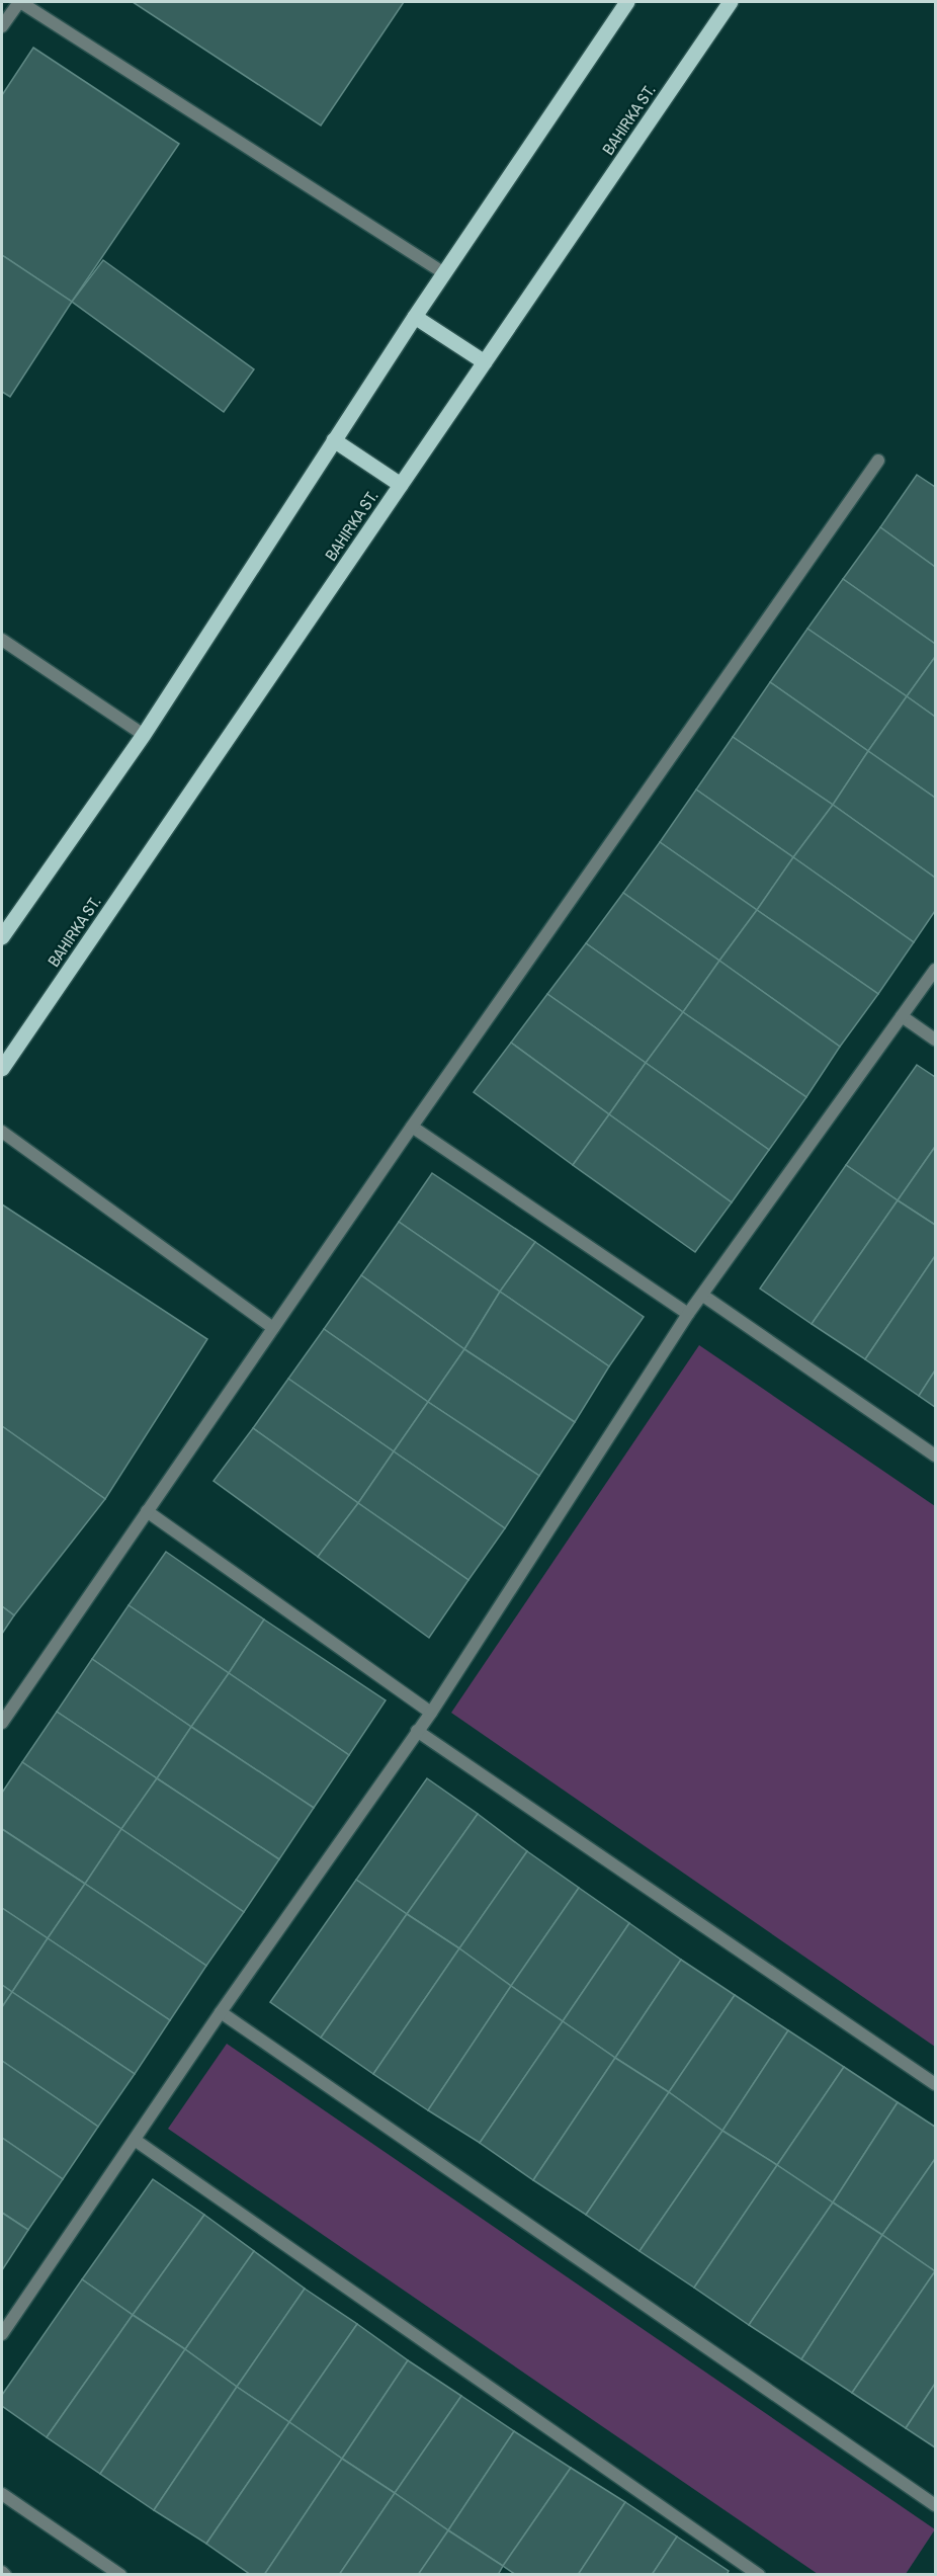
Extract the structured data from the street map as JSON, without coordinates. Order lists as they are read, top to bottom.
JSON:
{
  "streets": {
    "main road": ["BAHIRKA ST."]
  }
}
